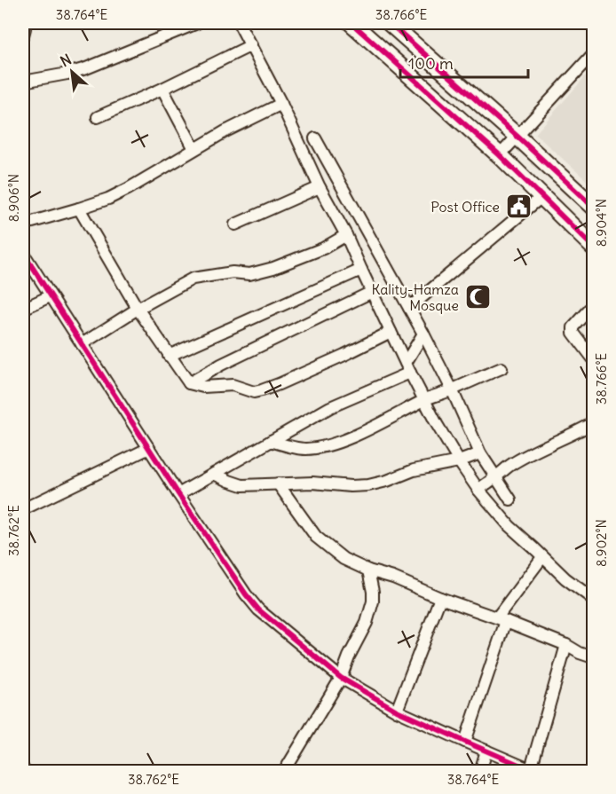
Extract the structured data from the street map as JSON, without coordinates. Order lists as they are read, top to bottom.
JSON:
{
  "places": {
    "public building": ["Post Office"],
    "mosque": ["Kality-Hamza Mosque"]
  },
  "scale_bar": "100 m",
  "north": "top left",
  "coordinates": [
    "38.764°E",
    "38.766°E",
    "8.906°N",
    "8.904°N",
    "38.762°E",
    "8.902°N"
  ]
}
